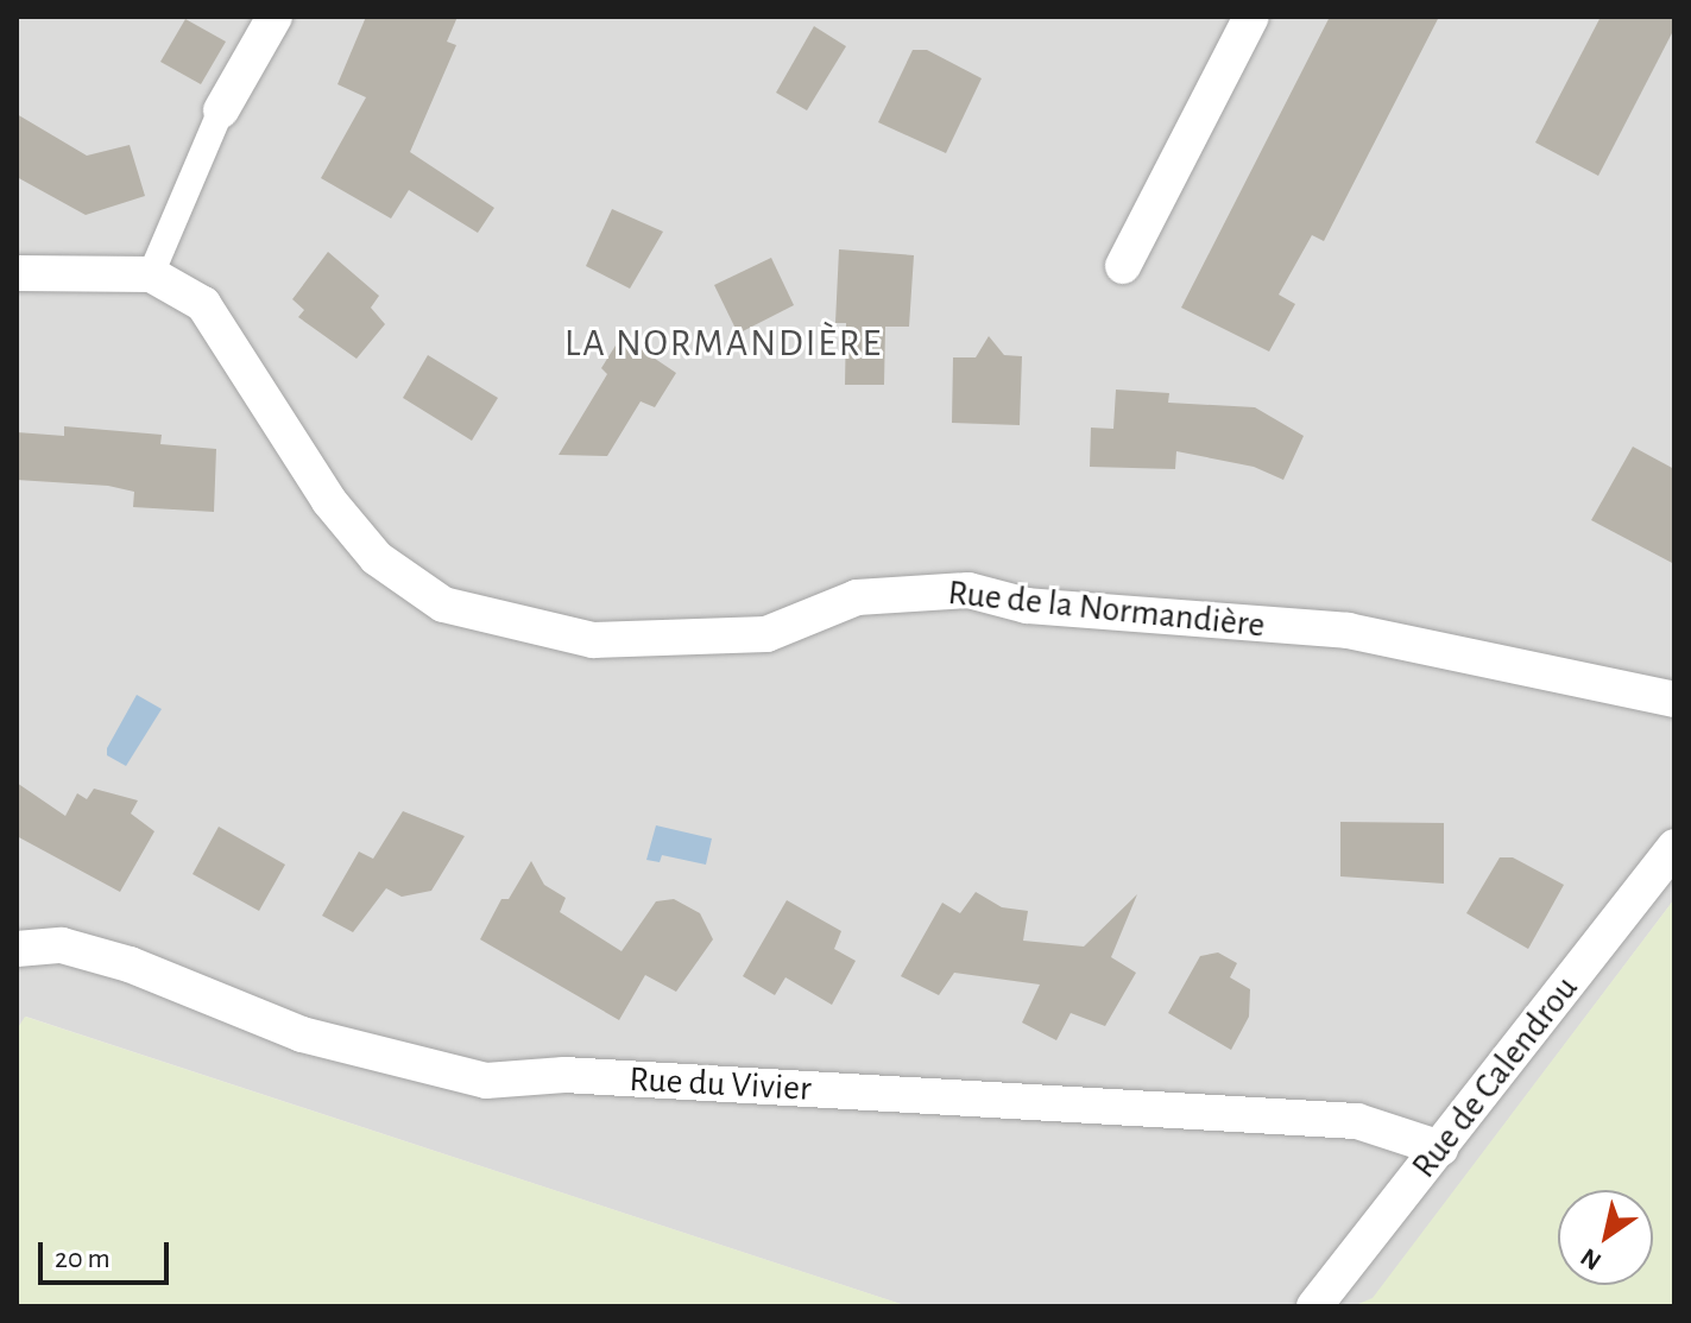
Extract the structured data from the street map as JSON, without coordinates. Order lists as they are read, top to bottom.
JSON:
{
  "streets": {
    "street": ["Rue de la Normandière", "Rue de Calendrou", "Rue du Vivier"]
  },
  "crossings": [
    ["Rue de Calendrou", "Rue du Vivier"]
  ],
  "districts": ["LA NORMANDIÈRE"],
  "scale_bar": "20 m",
  "north": "bottom left"
}
